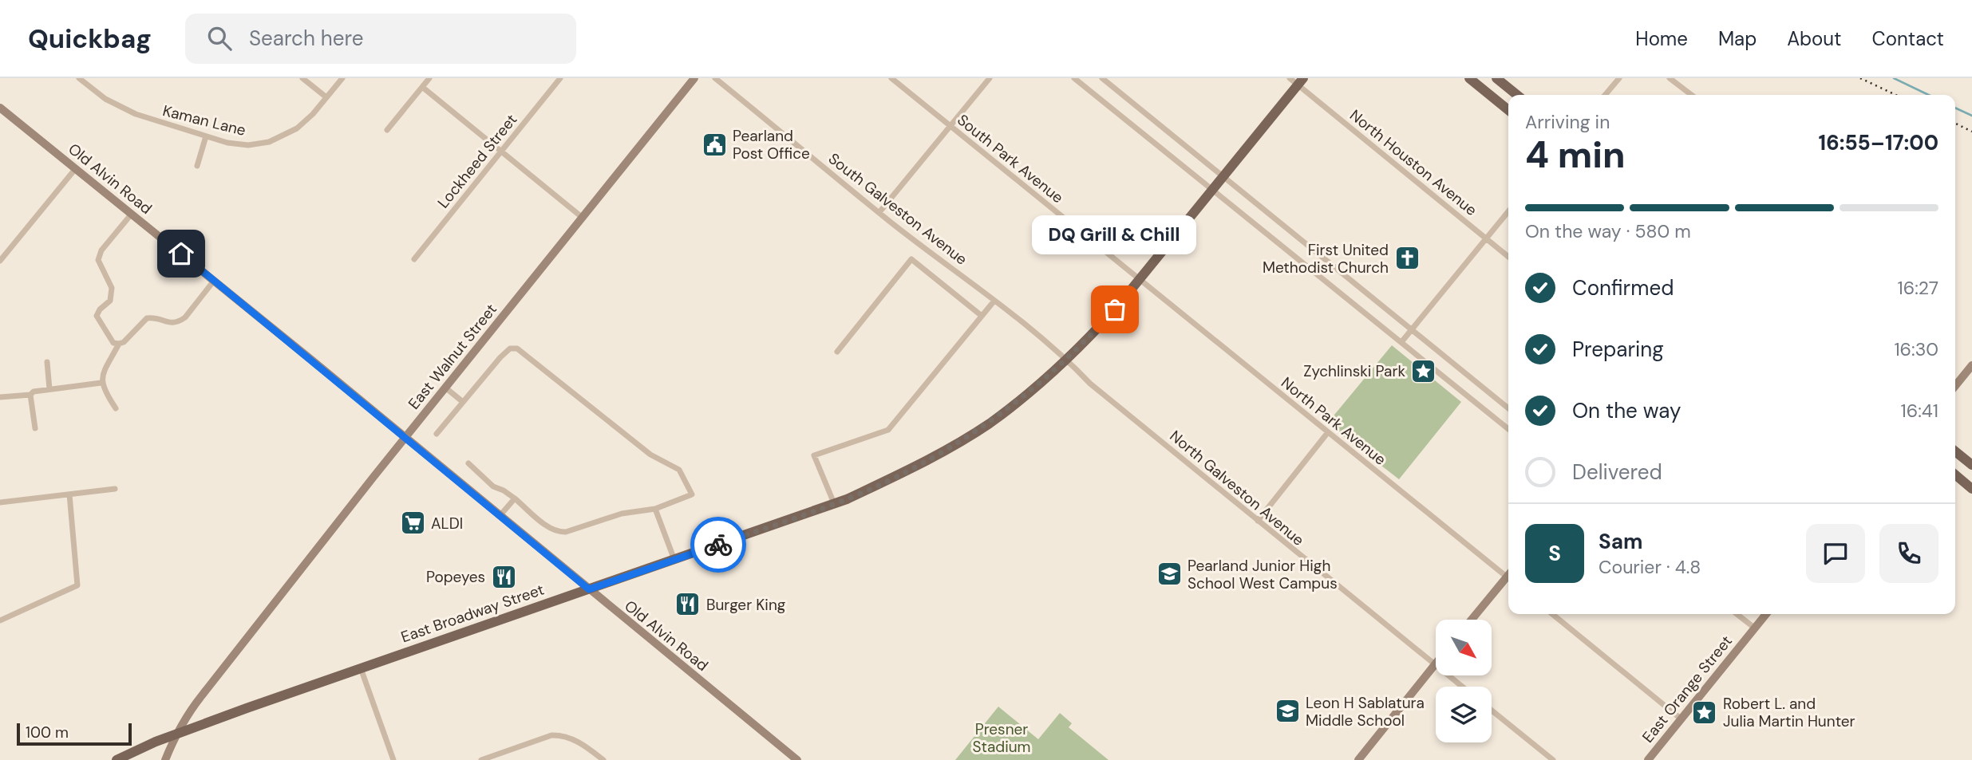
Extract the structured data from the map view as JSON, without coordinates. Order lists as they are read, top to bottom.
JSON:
{
  "streets": {
    "main road": ["East Broadway Street"],
    "street": [
      "Kaman Lane",
      "South Park Avenue",
      "Lockheed Street",
      "North Houston Avenue",
      "Old Alvin Road",
      "South Galveston Avenue",
      "East Walnut Street",
      "North Park Avenue",
      "North Galveston Avenue",
      "East Orange Street"
    ]
  },
  "crossings": [
    ["South Park Avenue", "North Park Avenue"],
    ["South Park Avenue", "East Broadway Street"],
    ["North Houston Avenue", "East Broadway Street"],
    ["Old Alvin Road", "East Walnut Street"],
    ["Old Alvin Road", "East Broadway Street"],
    ["South Galveston Avenue", "North Galveston Avenue"],
    ["South Galveston Avenue", "East Broadway Street"],
    ["East Walnut Street", "East Broadway Street"],
    ["North Park Avenue", "East Broadway Street"],
    ["North Galveston Avenue", "East Broadway Street"]
  ],
  "parks": ["Presner Stadium"],
  "places": {
    "public building": ["Pearland Post Office"],
    "church": ["First United Methodist Church"],
    "other": ["DQ Grill & Chill"],
    "place": ["Zychlinski Park", "Robert L. and Julia Martin Hunter"],
    "supermarket": ["ALDI"],
    "school or university": ["Pearland Junior High School West Campus", "Leon H Sablatura Middle School"],
    "restaurant": ["Popeyes", "Burger King"]
  },
  "scale_bar": "100 m",
  "north": "bottom right",
  "page": {
    "header": "Quickbag",
    "search": "Search here",
    "nav": [
      "Home",
      "Map",
      "About",
      "Contact"
    ],
    "heading": ["4 min", "Arriving in", "16:55–17:00"],
    "panel": ["Sam", "Courier · 4.8"],
    "bar": "On the way · 580 m",
    "bubble": "DQ Grill & Chill",
    "list": [
      ["Confirmed", "16:27"],
      ["Preparing", "16:30"],
      ["On the way", "16:41"],
      "Delivered"
    ],
    "round": "S",
    "scale": "100 m"
  }
}
